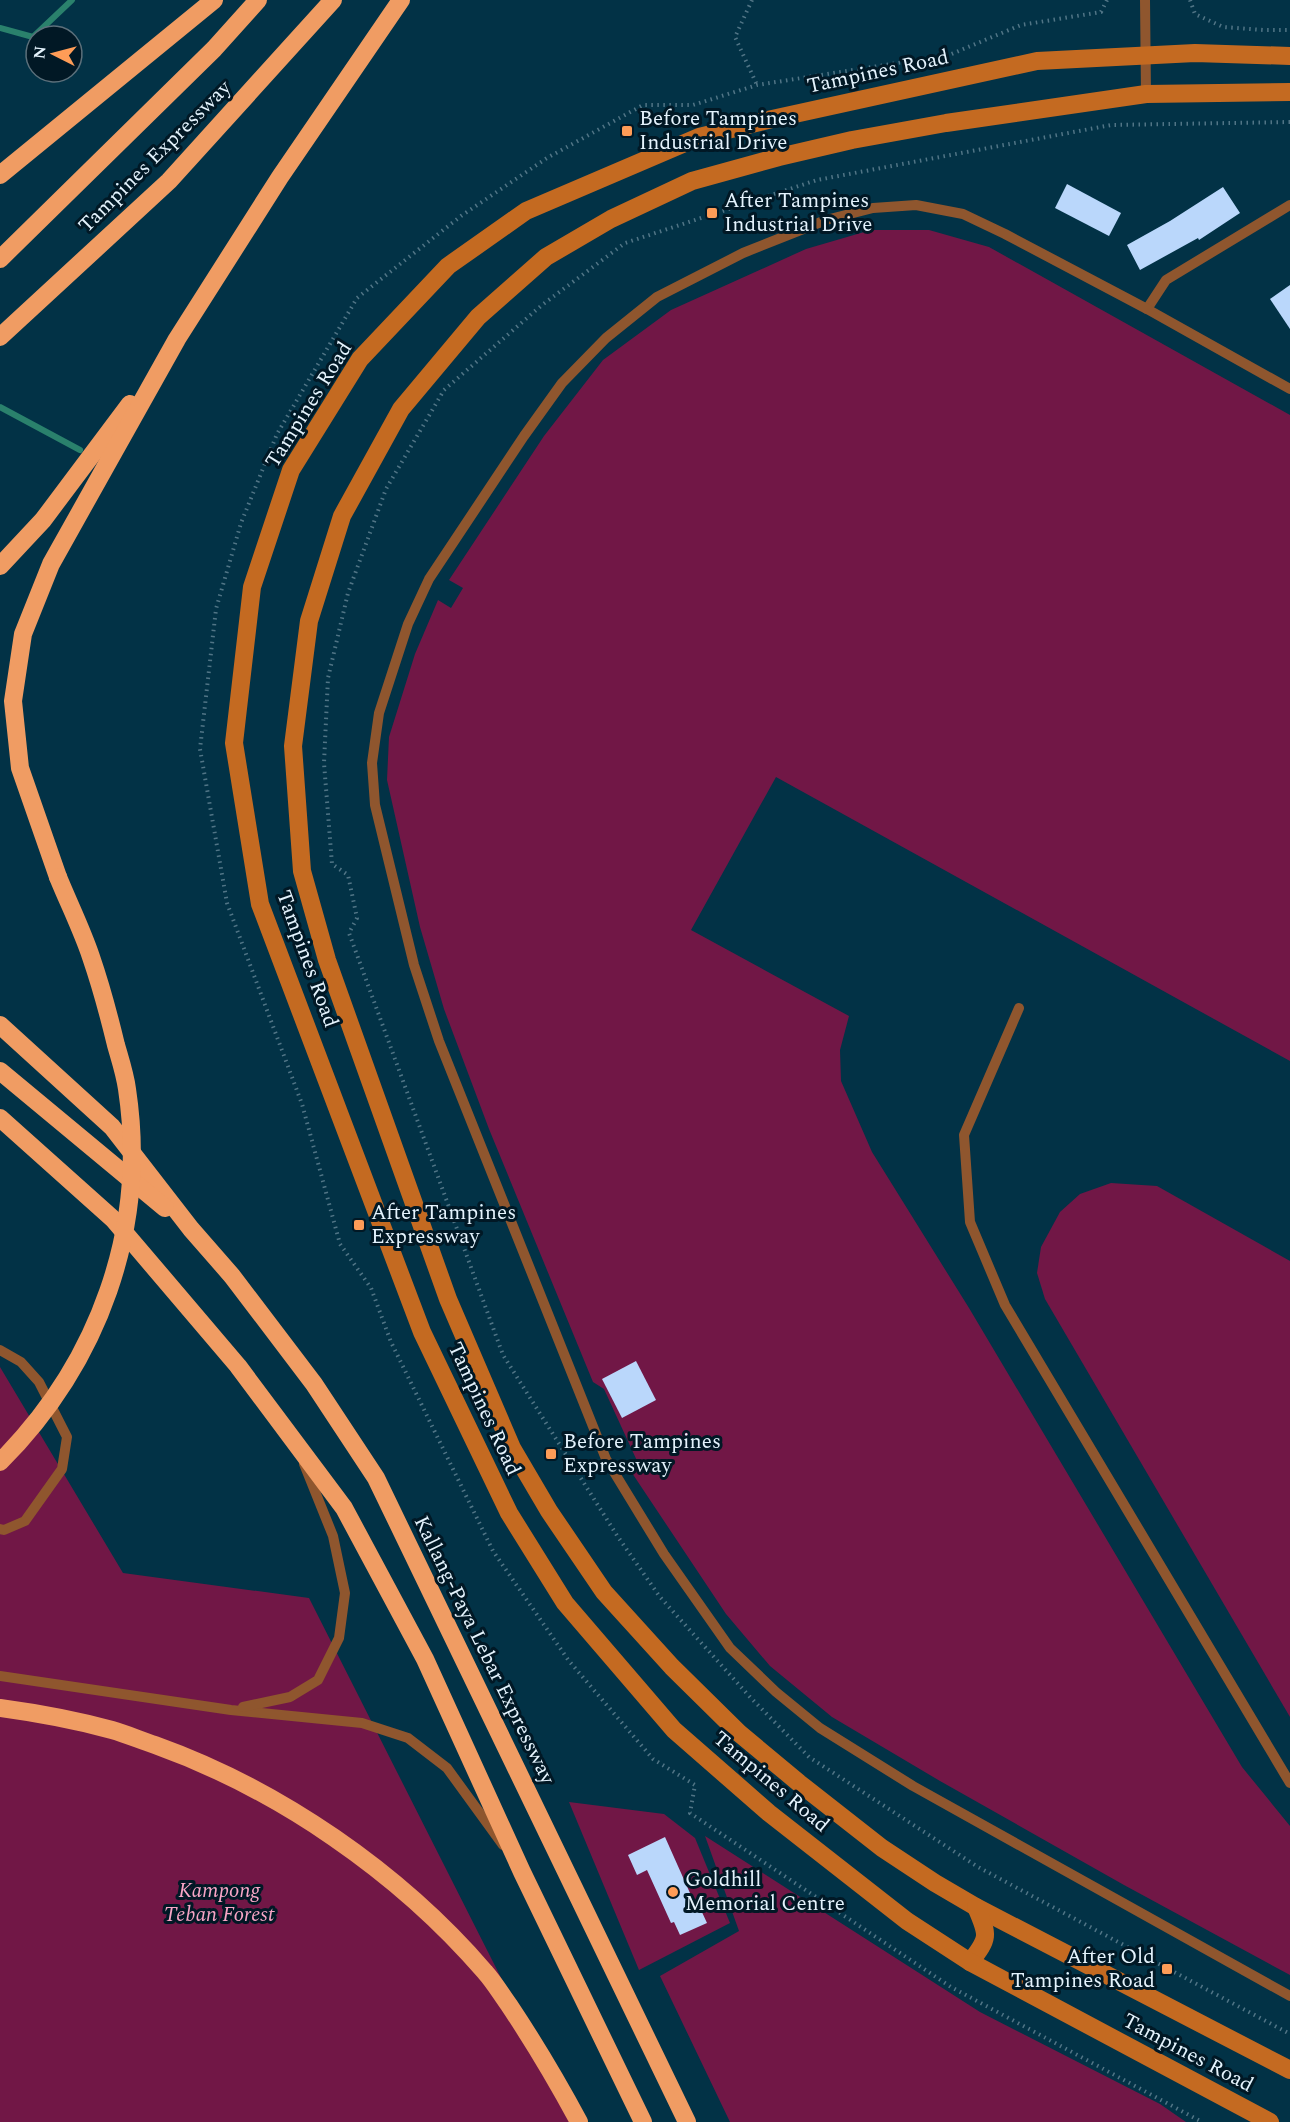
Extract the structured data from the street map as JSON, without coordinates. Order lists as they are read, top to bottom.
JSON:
{
  "streets": {
    "highway": ["Tampines Expressway", "Kallang-Paya Lebar Expressway"],
    "main road": ["Tampines Road"]
  },
  "parks": ["Kampong Teban Forest"],
  "places": {
    "transit": [
      "Before Tampines Industrial Drive",
      "After Tampines Industrial Drive",
      "After Tampines Expressway",
      "Before Tampines Expressway",
      "After Old Tampines Road"
    ],
    "other": ["Goldhill Memorial Centre"]
  },
  "north": "left"
}
